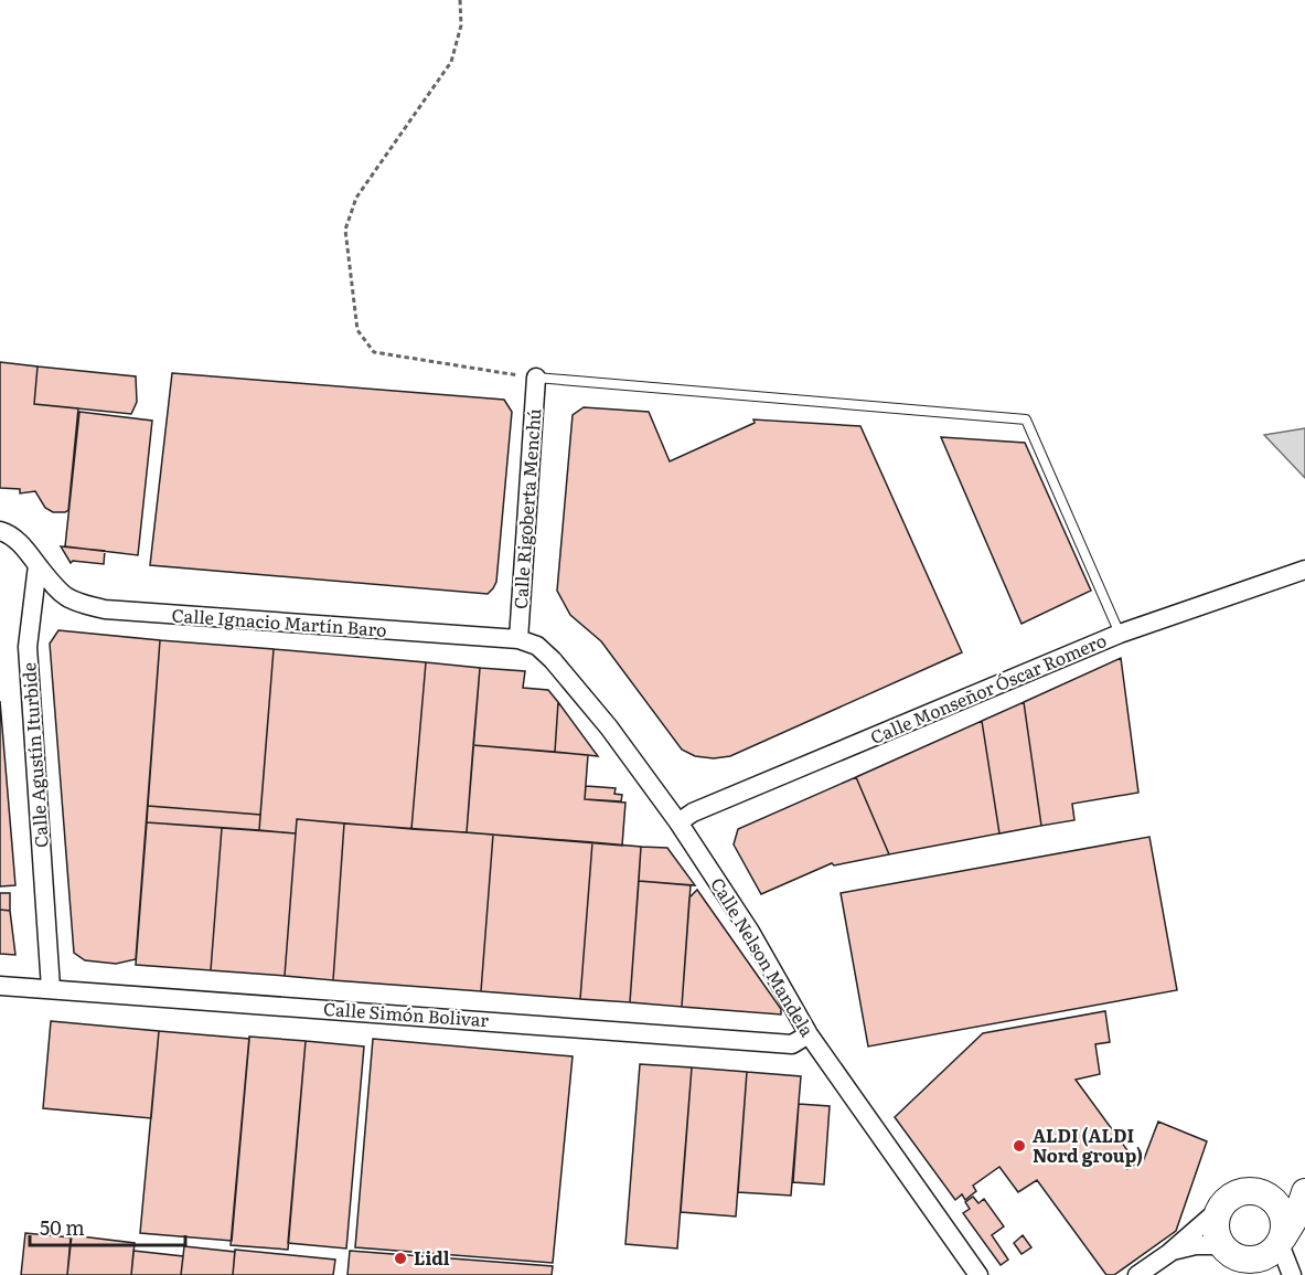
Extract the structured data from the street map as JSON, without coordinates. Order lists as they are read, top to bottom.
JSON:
{
  "streets": {
    "street": [
      "Calle Rigoberta Menchú",
      "Calle Ignacio Martín Baro",
      "Calle Monseñor Óscar Romero",
      "Calle Agustín Iturbide",
      "Calle Nelson Mandela",
      "Calle Simón Bolivar"
    ]
  },
  "crossings": [
    ["Calle Rigoberta Menchú", "Calle Ignacio Martín Baro"],
    ["Calle Ignacio Martín Baro", "Calle Agustín Iturbide"],
    ["Calle Ignacio Martín Baro", "Calle Nelson Mandela"],
    ["Calle Monseñor Óscar Romero", "Calle Nelson Mandela"],
    ["Calle Agustín Iturbide", "Calle Simón Bolivar"],
    ["Calle Nelson Mandela", "Calle Simón Bolivar"]
  ],
  "places": ["ALDI (ALDI Nord group)", "Lidl"],
  "scale_bar": "50 m"
}
